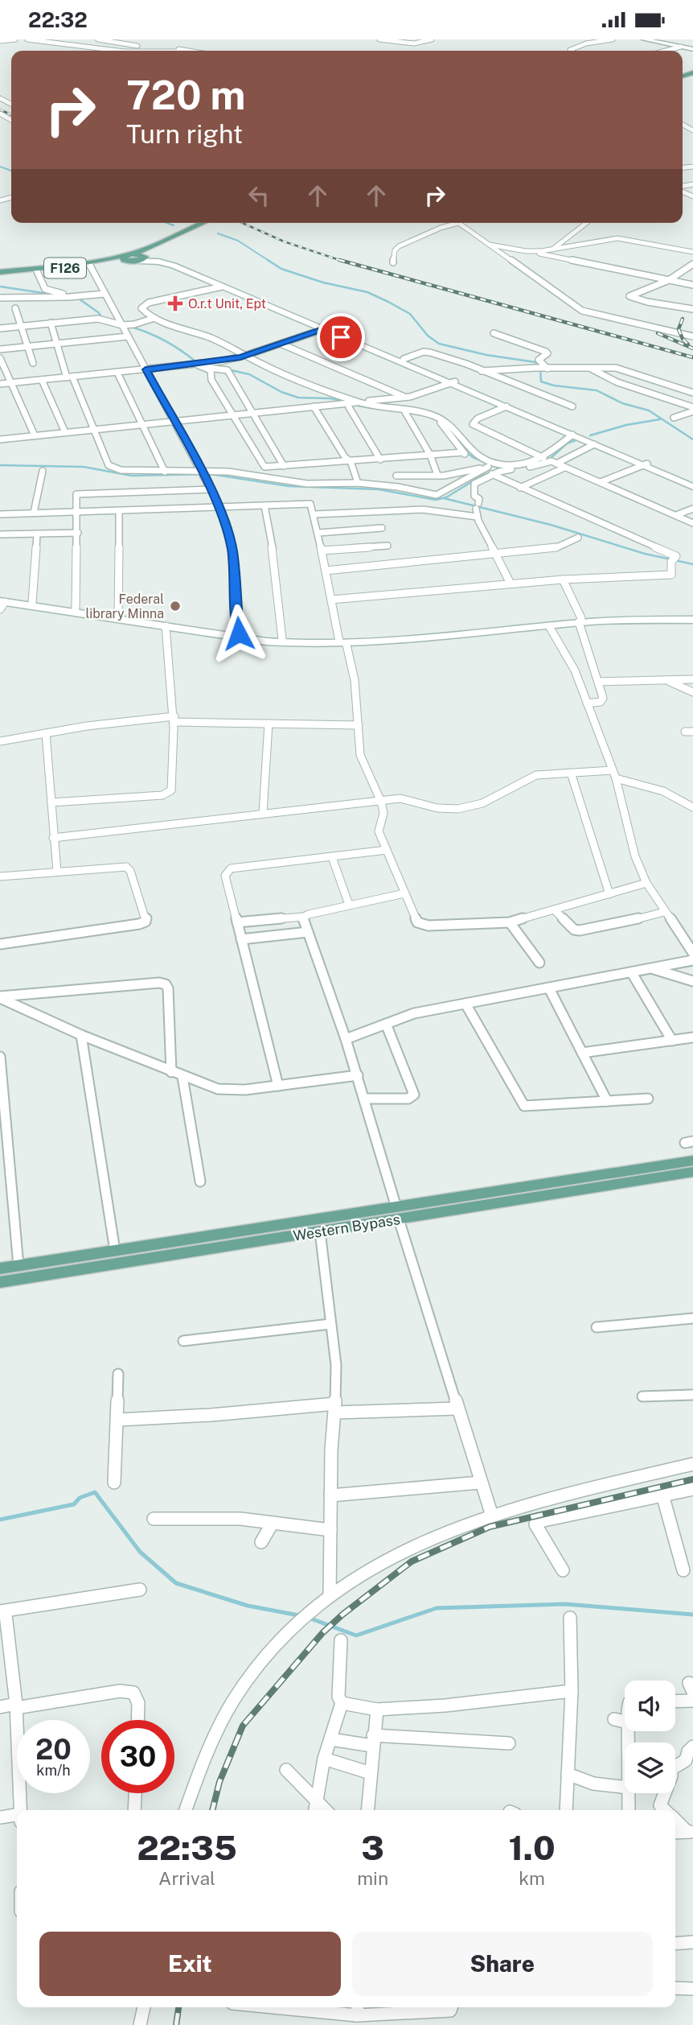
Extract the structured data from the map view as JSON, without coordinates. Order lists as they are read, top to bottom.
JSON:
{
  "streets": {
    "main road": ["F126", "Western Bypass"]
  },
  "places": {
    "health": ["O.r.t Unit, Ept"],
    "other": ["Federal library Minna"]
  },
  "page": {
    "status": "22:32",
    "turn": ["720 m", "Turn right"],
    "speed": "20 km/h",
    "limit": "30",
    "eta": [
      "22:35",
      "Arrival",
      "3",
      "min",
      "1.0",
      "km"
    ],
    "buttons": ["Exit", "Share"]
  }
}
